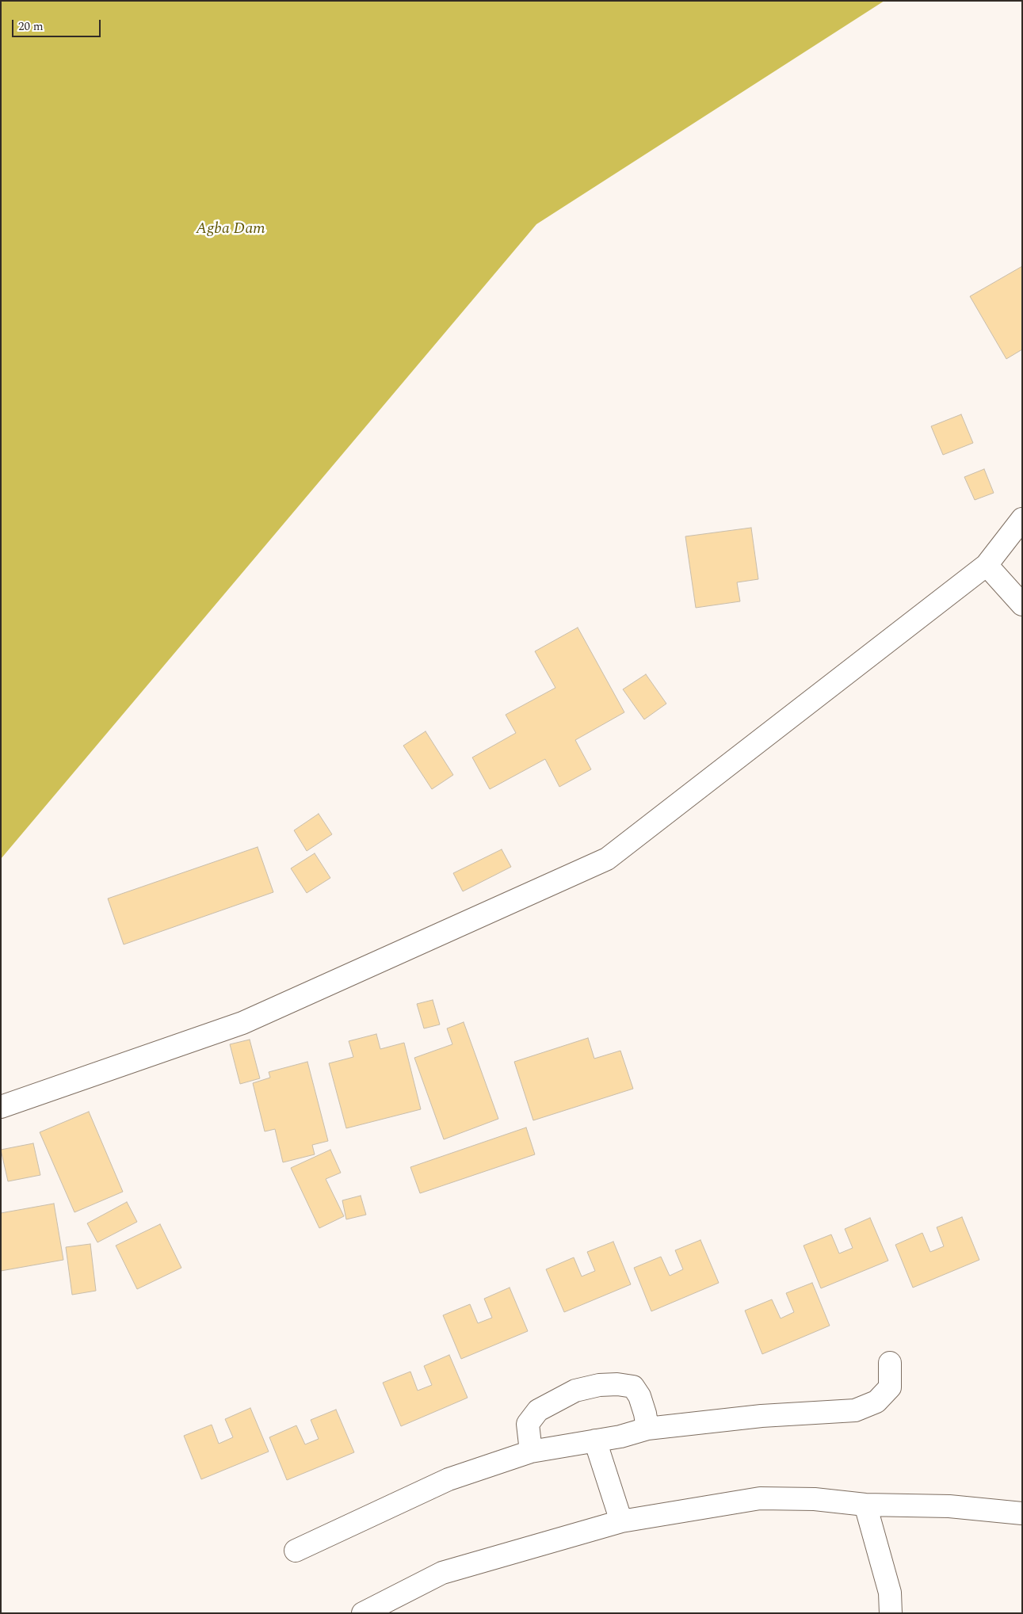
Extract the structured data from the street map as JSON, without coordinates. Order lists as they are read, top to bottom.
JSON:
{
  "water": ["Agba Dam"],
  "scale_bar": "20 m"
}
